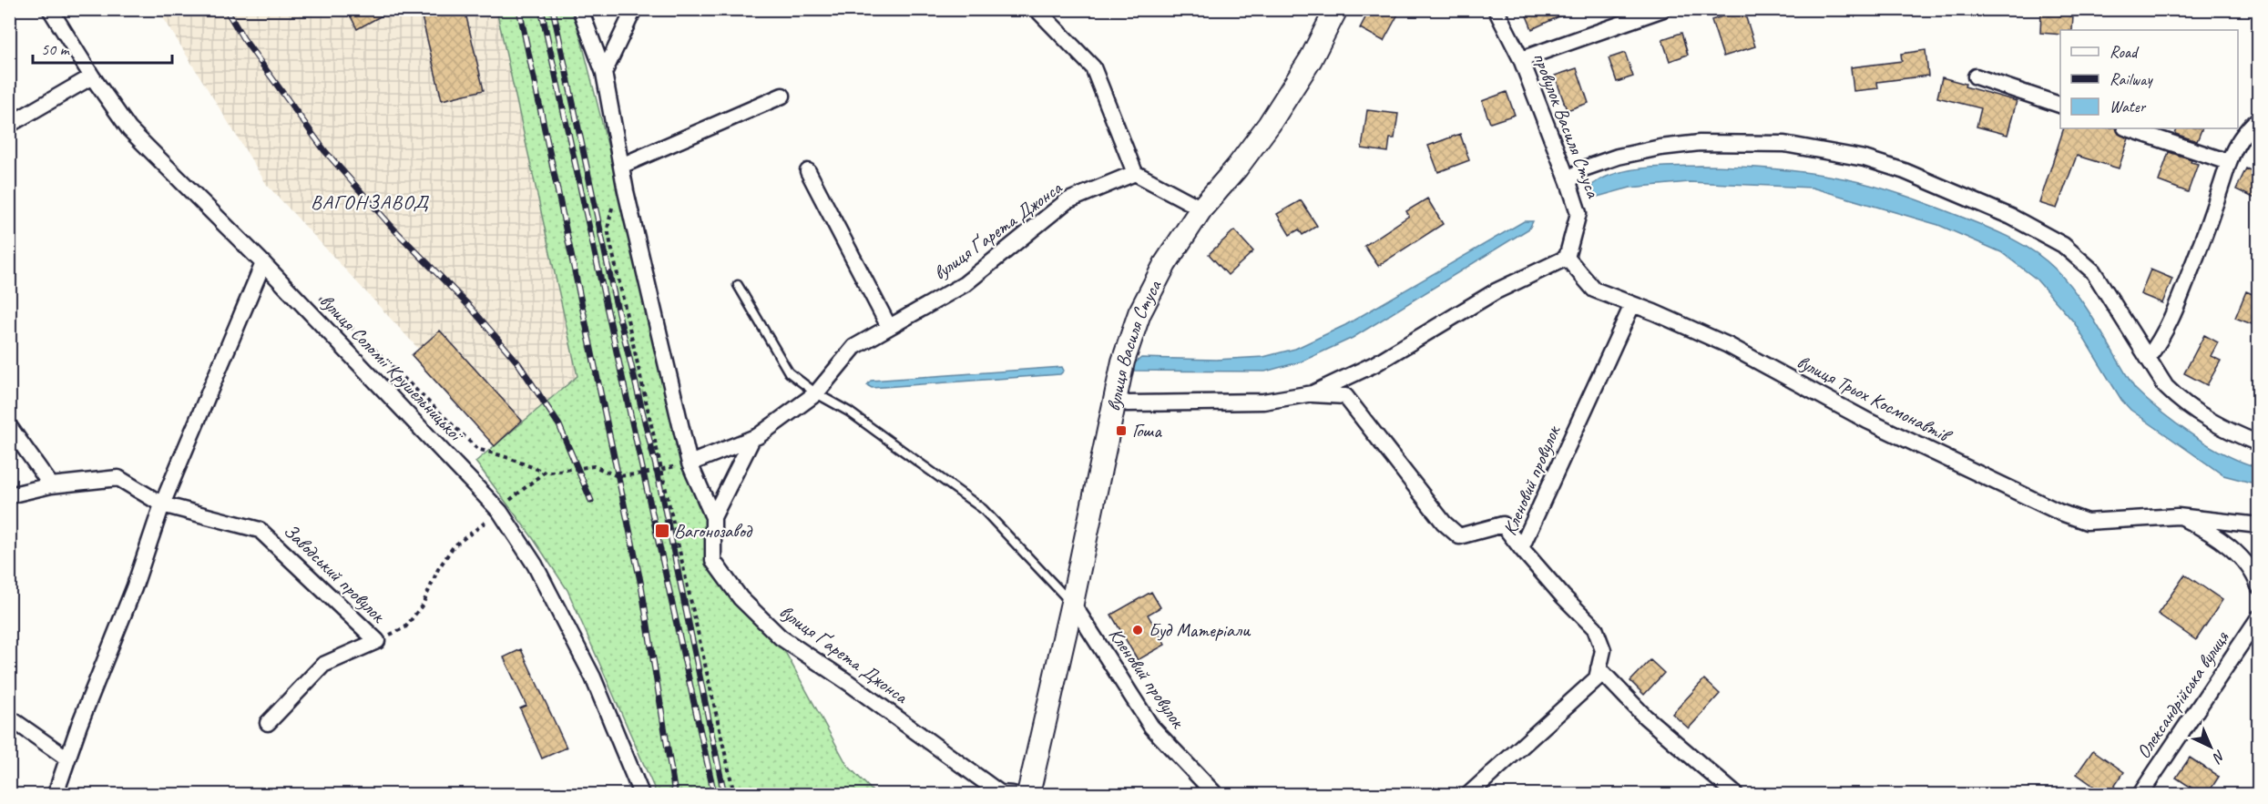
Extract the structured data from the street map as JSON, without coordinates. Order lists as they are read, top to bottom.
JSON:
{
  "streets": {
    "main road": ["вулиця Василя Стуса"],
    "street": [
      "провулок Василя Стуса",
      "вулиця Ґарета Джонса",
      "вулиця Соломії Крушельницької",
      "вулиця Трьох Космонавтів",
      "Кленовий провулок",
      "Заводський провулок",
      "Олександрійська вулиця"
    ]
  },
  "crossings": [
    ["провулок Василя Стуса", "вулиця Трьох Космонавтів"],
    ["вулиця Василя Стуса", "Кленовий провулок"],
    ["вулиця Трьох Космонавтів", "Кленовий провулок"]
  ],
  "districts": ["ВАГОНЗАВОД"],
  "places": {
    "transit": ["Гоша", "Вагонозавод"],
    "other": ["Буд Матерiали"]
  },
  "legend": ["Road", "Railway", "Water"],
  "scale_bar": "50 m",
  "north": "bottom right"
}
